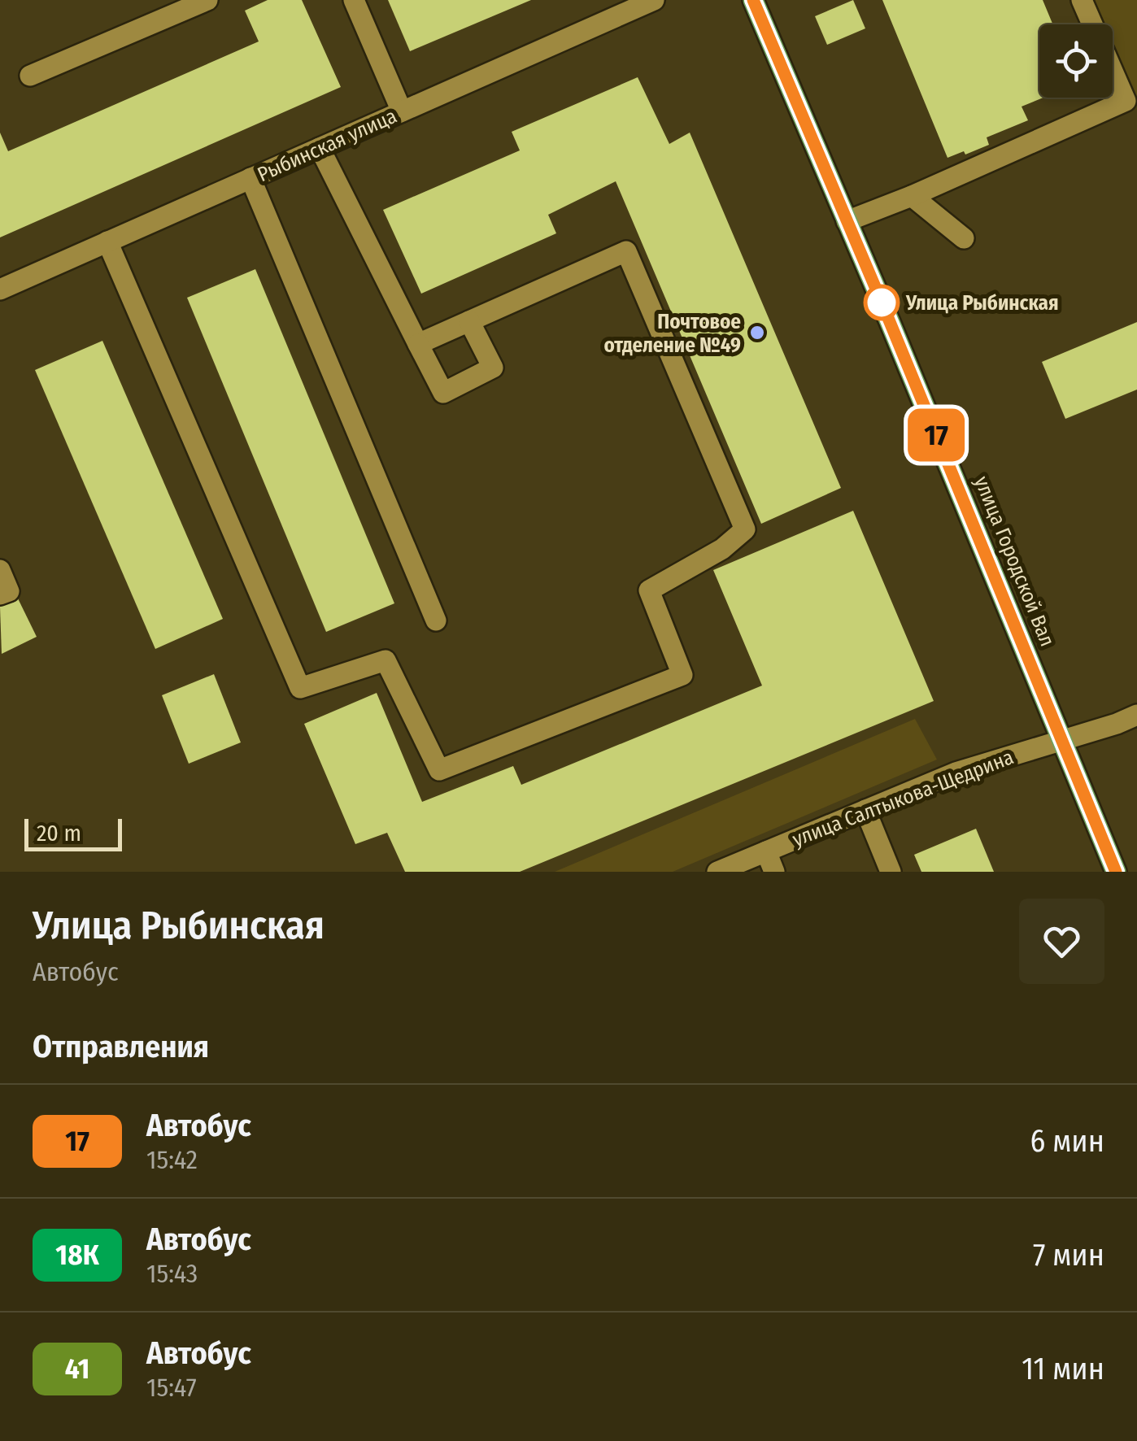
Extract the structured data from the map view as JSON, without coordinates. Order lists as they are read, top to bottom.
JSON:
{
  "streets": {
    "main road": ["улица Городской Вал"],
    "street": ["Рыбинская улица", "улица Салтыкова-Щедрина"]
  },
  "crossings": [
    ["улица Городской Вал", "улица Салтыкова-Щедрина"]
  ],
  "places": ["Улица Рыбинская", "Почтовое отделение №49"],
  "lines": ["bus line 17"],
  "scale_bar": "20 m",
  "page": {
    "on_map": "17",
    "scale": "20 m",
    "heading": [
      ["Улица Рыбинская", "Автобус"],
      "Отправления"
    ],
    "list": [
      {
        "mark": "17",
        "name": "Автобус",
        "note": "15:42",
        "value": "6 мин"
      },
      {
        "mark": "18К",
        "name": "Автобус",
        "note": "15:43",
        "value": "7 мин"
      },
      {
        "mark": "41",
        "name": "Автобус",
        "note": "15:47",
        "value": "11 мин"
      }
    ]
  }
}
